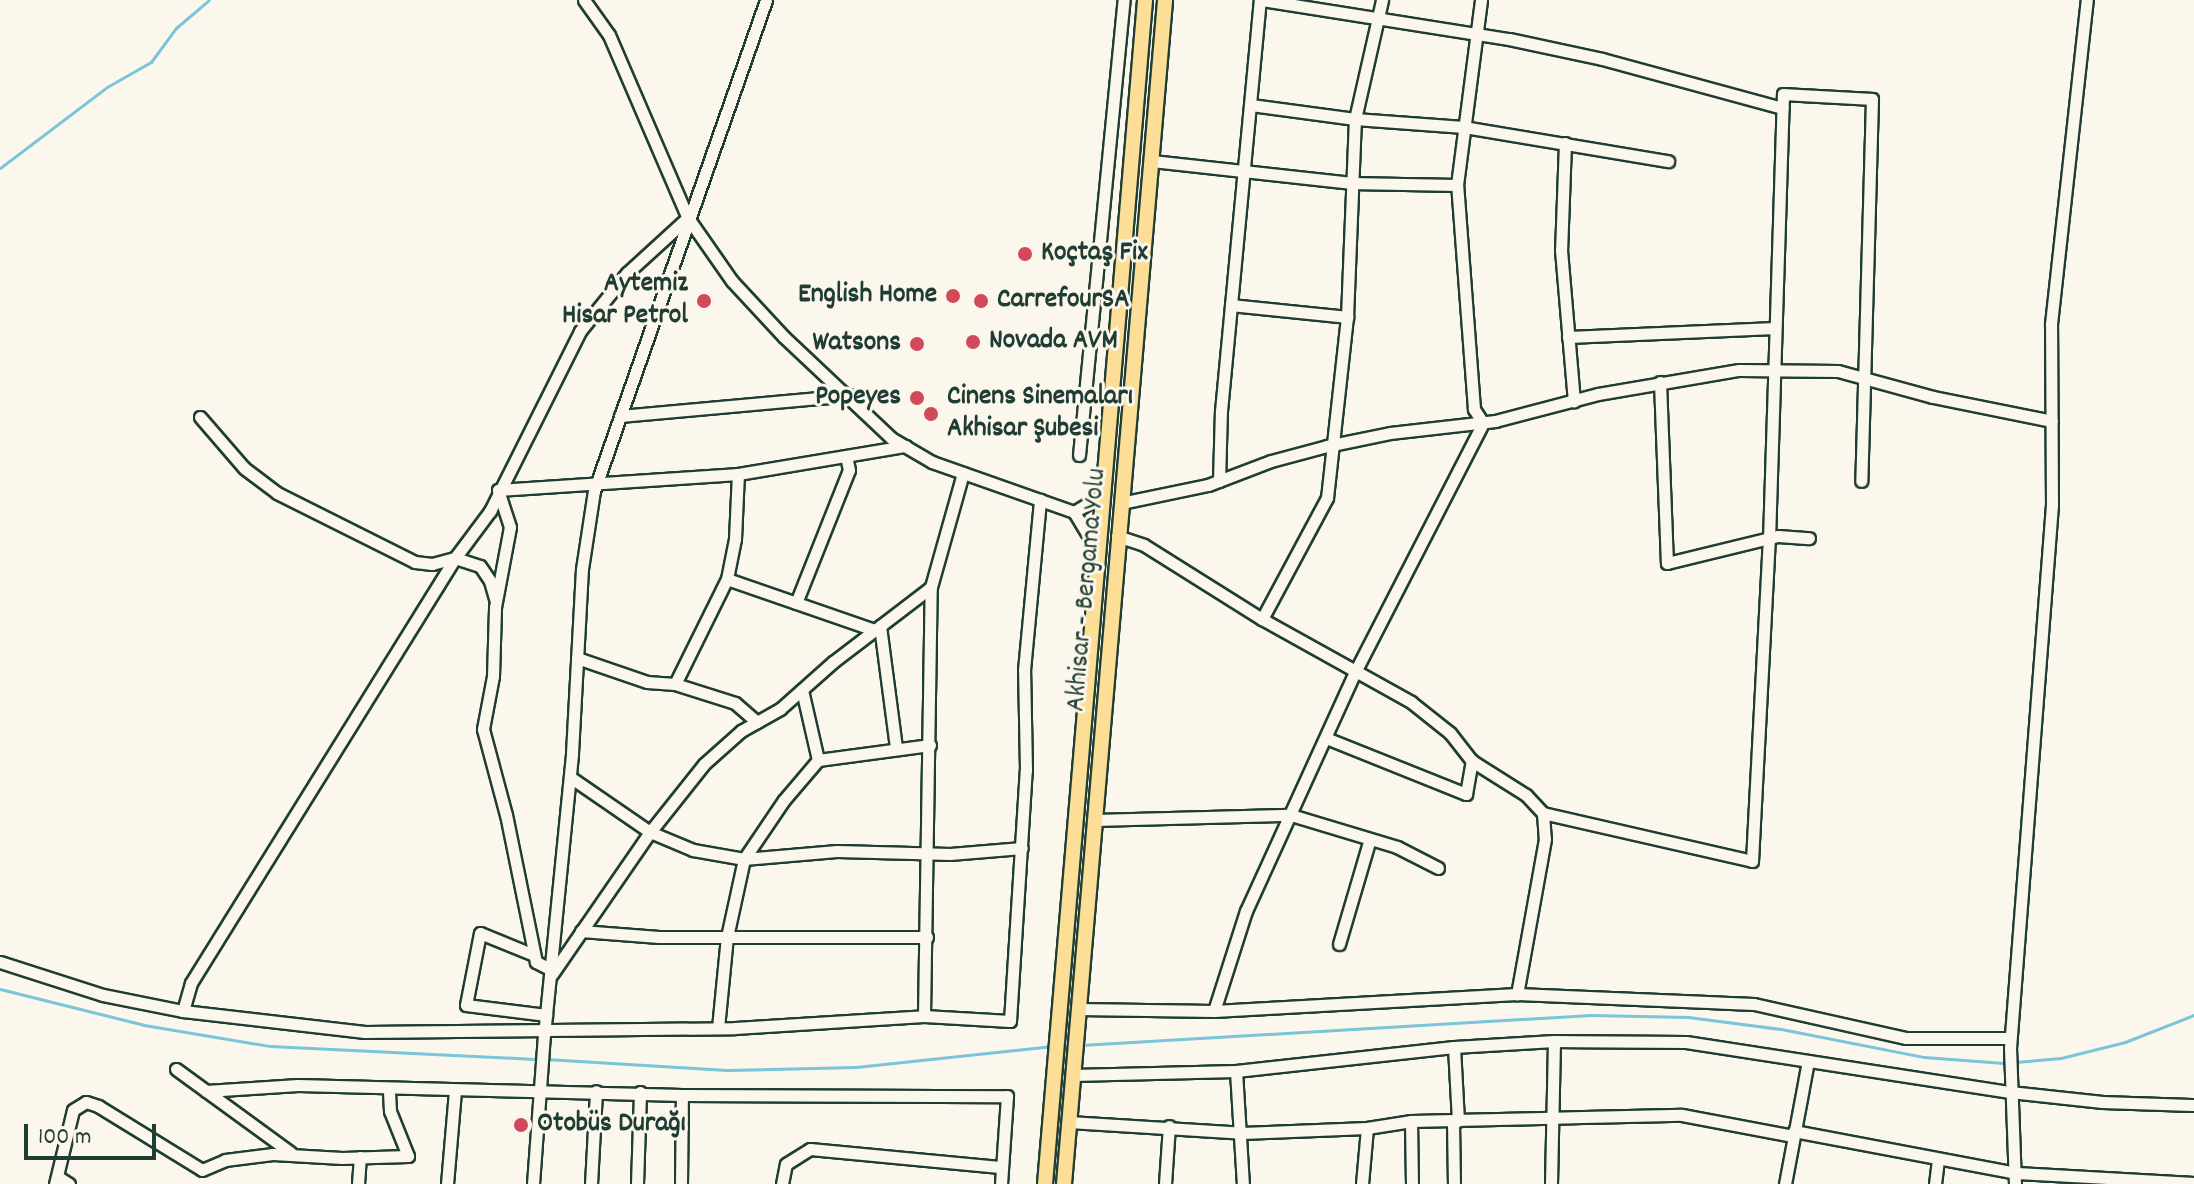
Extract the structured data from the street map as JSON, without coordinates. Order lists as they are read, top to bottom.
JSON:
{
  "streets": {
    "main road": ["Akhisar - Bergama Yolu"]
  },
  "places": [
    "Koçtaş Fix",
    "English Home",
    "Aytemiz Hisar Petrol",
    "CarrefourSA",
    "Novada AVM",
    "Watsons",
    "Popeyes",
    "Cinens Sinemaları Akhisar Şubesi",
    "Otobüs Durağı"
  ],
  "scale_bar": "100 m"
}
